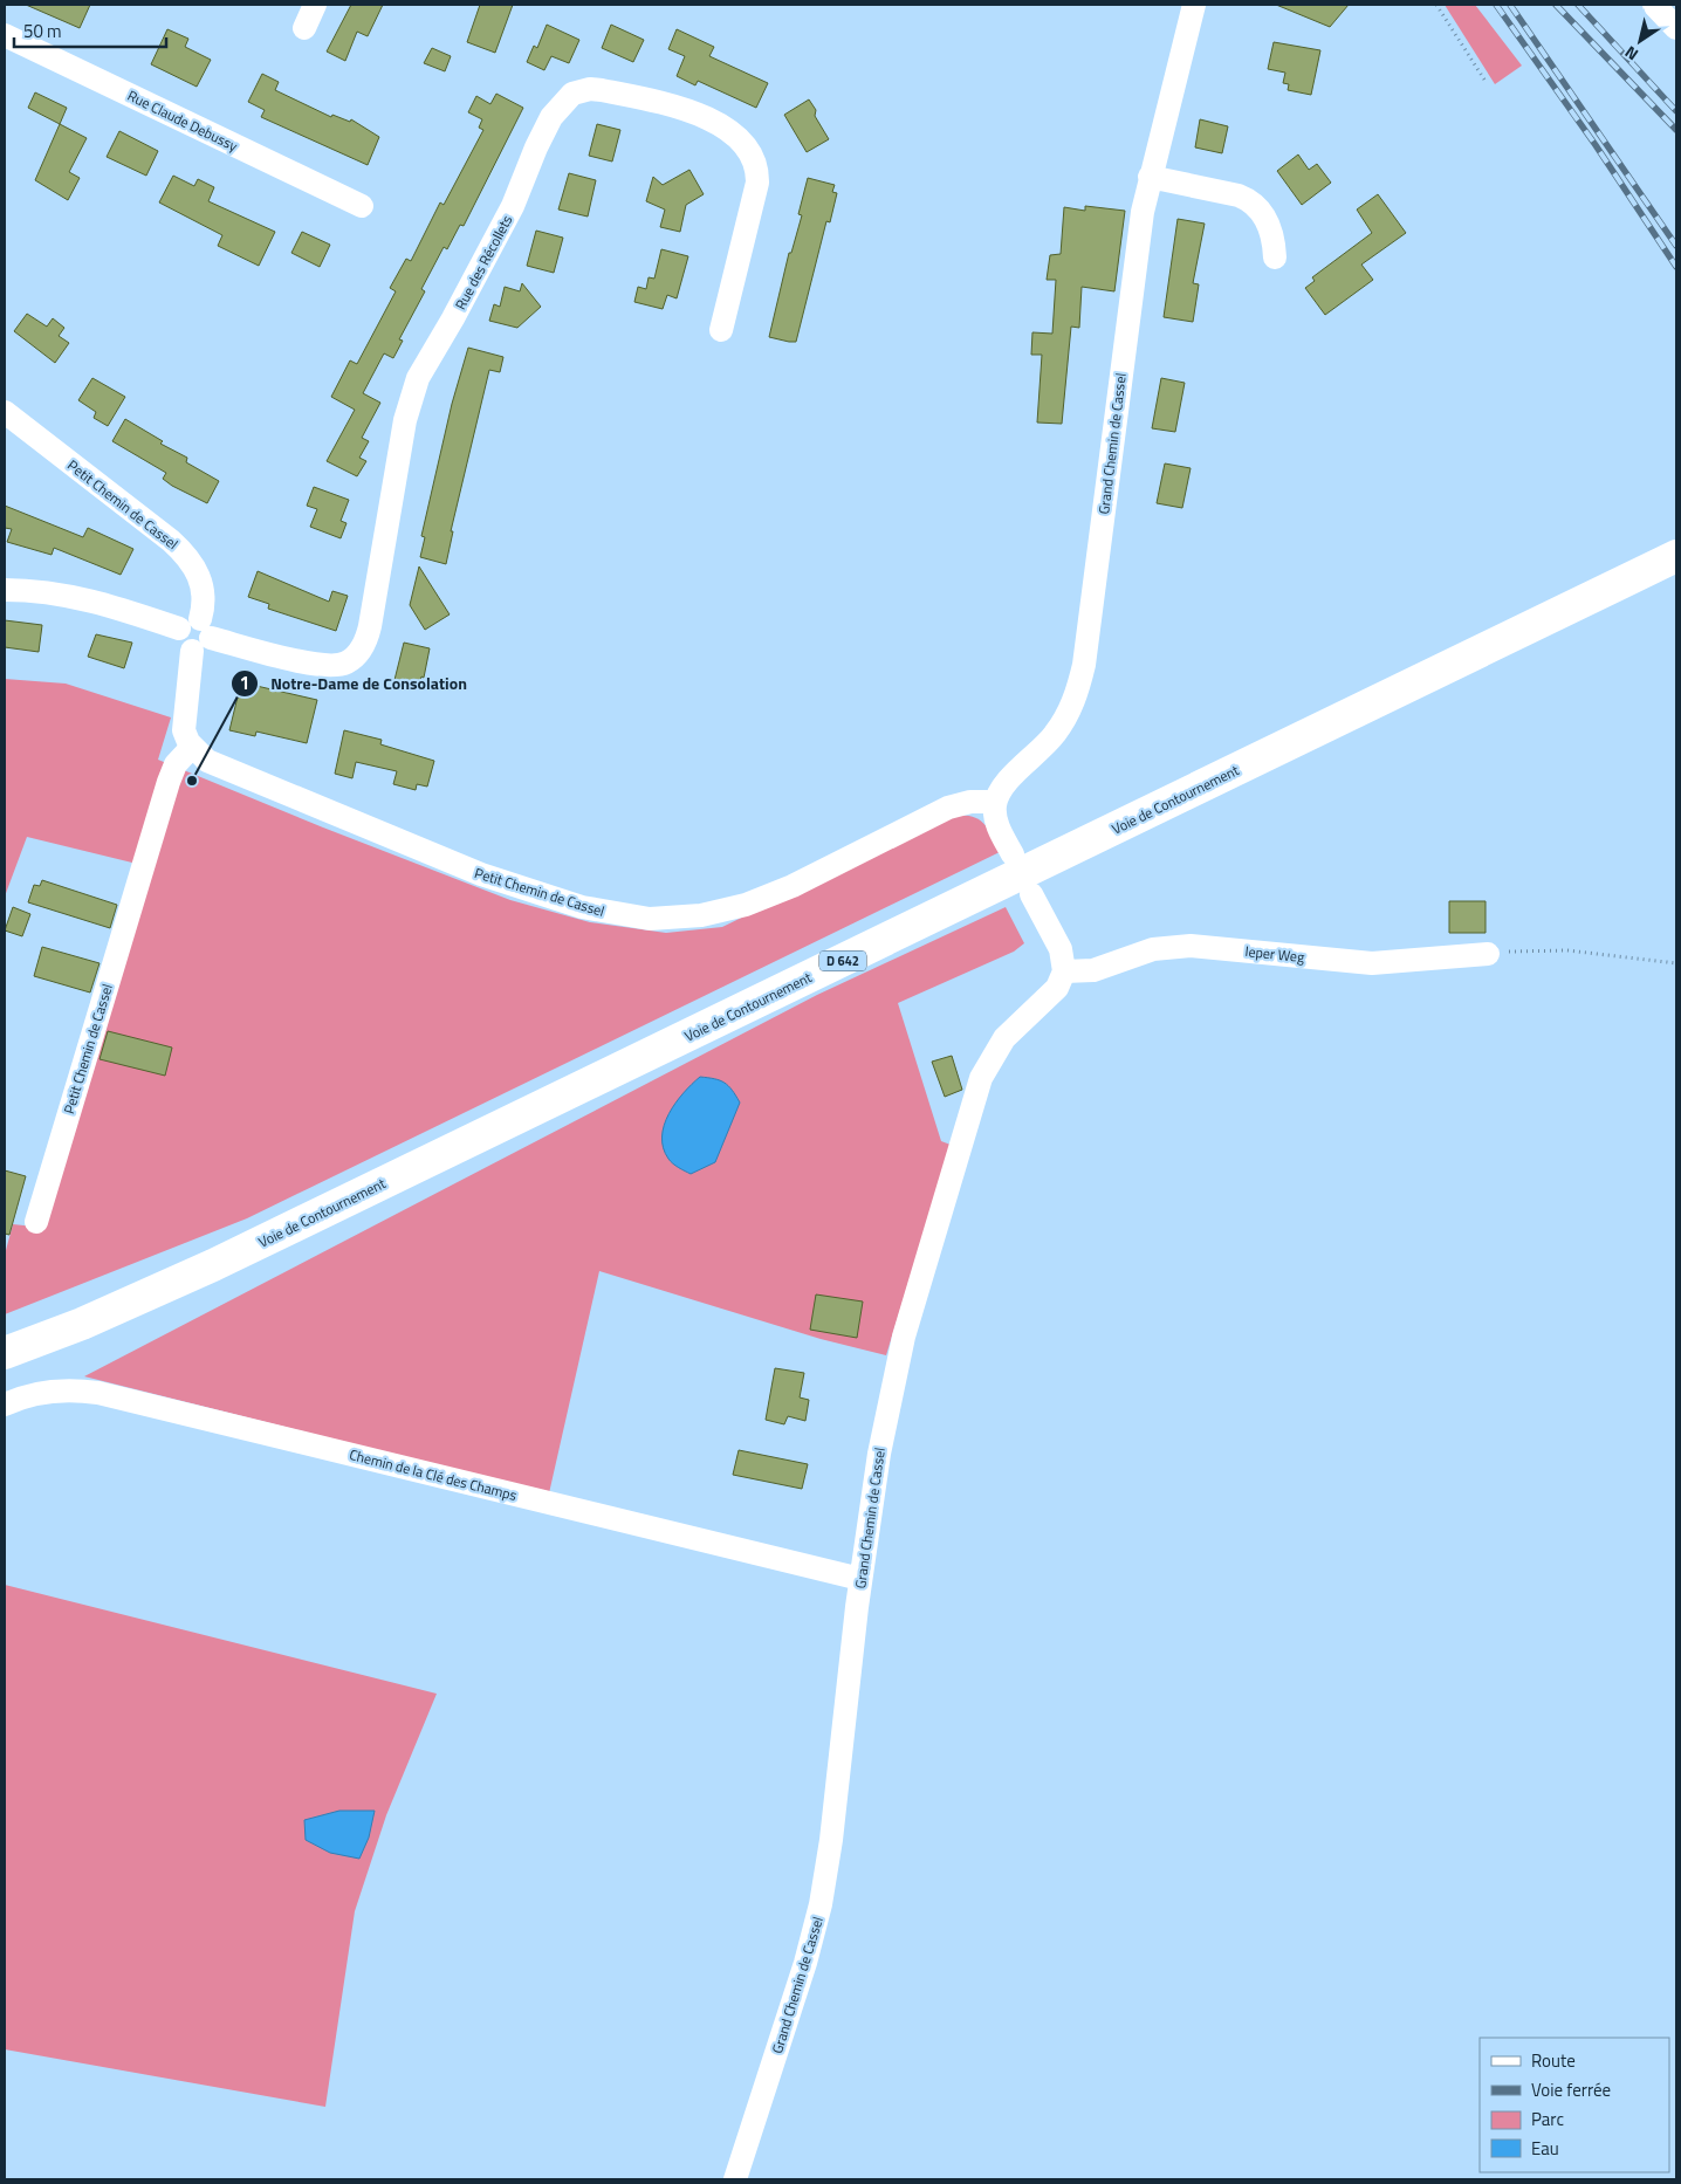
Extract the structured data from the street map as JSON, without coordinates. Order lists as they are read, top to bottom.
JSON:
{
  "streets": {
    "highway": ["Voie de Contournement", "D 642"],
    "street": [
      "Rue Claude Debussy",
      "Rue des Récollets",
      "Grand Chemin de Cassel",
      "Petit Chemin de Cassel",
      "Ieper Weg",
      "Chemin de la Clé des Champs"
    ]
  },
  "crossings": [
    ["Rue des Récollets", "Petit Chemin de Cassel"],
    ["Grand Chemin de Cassel", "Petit Chemin de Cassel"],
    ["Grand Chemin de Cassel", "Ieper Weg"],
    ["Grand Chemin de Cassel", "Chemin de la Clé des Champs"]
  ],
  "places": ["Notre-Dame de Consolation"],
  "legend": [
    "Route",
    "Voie ferrée",
    "Parc",
    "Eau"
  ],
  "scale_bar": "50 m",
  "north": "bottom left"
}
